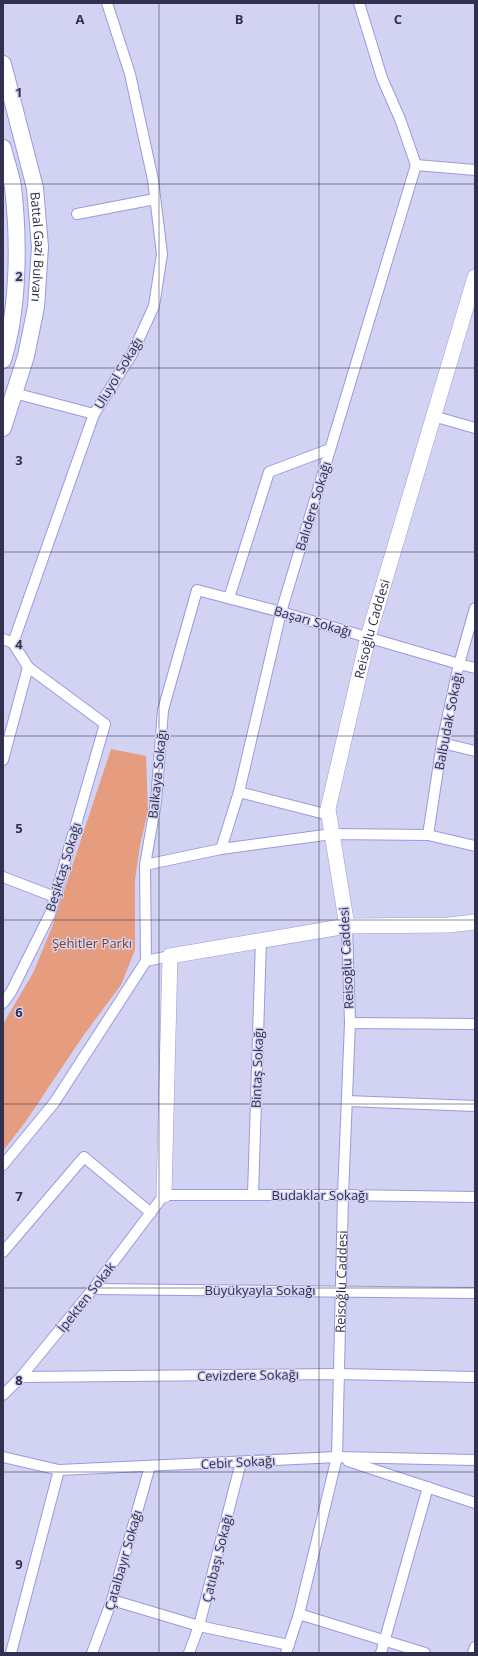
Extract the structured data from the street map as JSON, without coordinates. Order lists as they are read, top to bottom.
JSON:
{
  "streets": {
    "main road": ["Battal Gazi Bulvarı"],
    "street": [
      "Uluyol Sokağı",
      "Balıdere Sokağı",
      "Başarı Sokağı",
      "Reisoğlu Caddesi",
      "Balbudak Sokağı",
      "Balkaya Sokağı",
      "Beşiktaş Sokağı",
      "Bintaş Sokağı",
      "Budaklar Sokağı",
      "Büyükyayla Sokağı",
      "İpekten Sokak",
      "Cevizdere Sokağı",
      "Cebir Sokağı",
      "Çatıbaşı Sokağı",
      "Çatalbayır Sokağı"
    ]
  },
  "crossings": [
    ["Balıdere Sokağı", "Başarı Sokağı"],
    ["Başarı Sokağı", "Reisoğlu Caddesi"],
    ["Başarı Sokağı", "Balbudak Sokağı"],
    ["Başarı Sokağı", "Balkaya Sokağı"],
    ["Reisoğlu Caddesi", "Budaklar Sokağı"],
    ["Reisoğlu Caddesi", "Büyükyayla Sokağı"],
    ["Reisoğlu Caddesi", "Cevizdere Sokağı"],
    ["Reisoğlu Caddesi", "Cebir Sokağı"],
    ["Bintaş Sokağı", "Budaklar Sokağı"],
    ["Budaklar Sokağı", "İpekten Sokak"],
    ["Büyükyayla Sokağı", "İpekten Sokak"],
    ["İpekten Sokak", "Cevizdere Sokağı"],
    ["Cebir Sokağı", "Çatıbaşı Sokağı"],
    ["Cebir Sokağı", "Çatalbayır Sokağı"]
  ],
  "parks": ["Şehitler Parkı"],
  "grid": {
    "columns": ["A", "B", "C"],
    "rows": [
      "1",
      "2",
      "3",
      "4",
      "5",
      "6",
      "7",
      "8",
      "9"
    ]
  }
}
